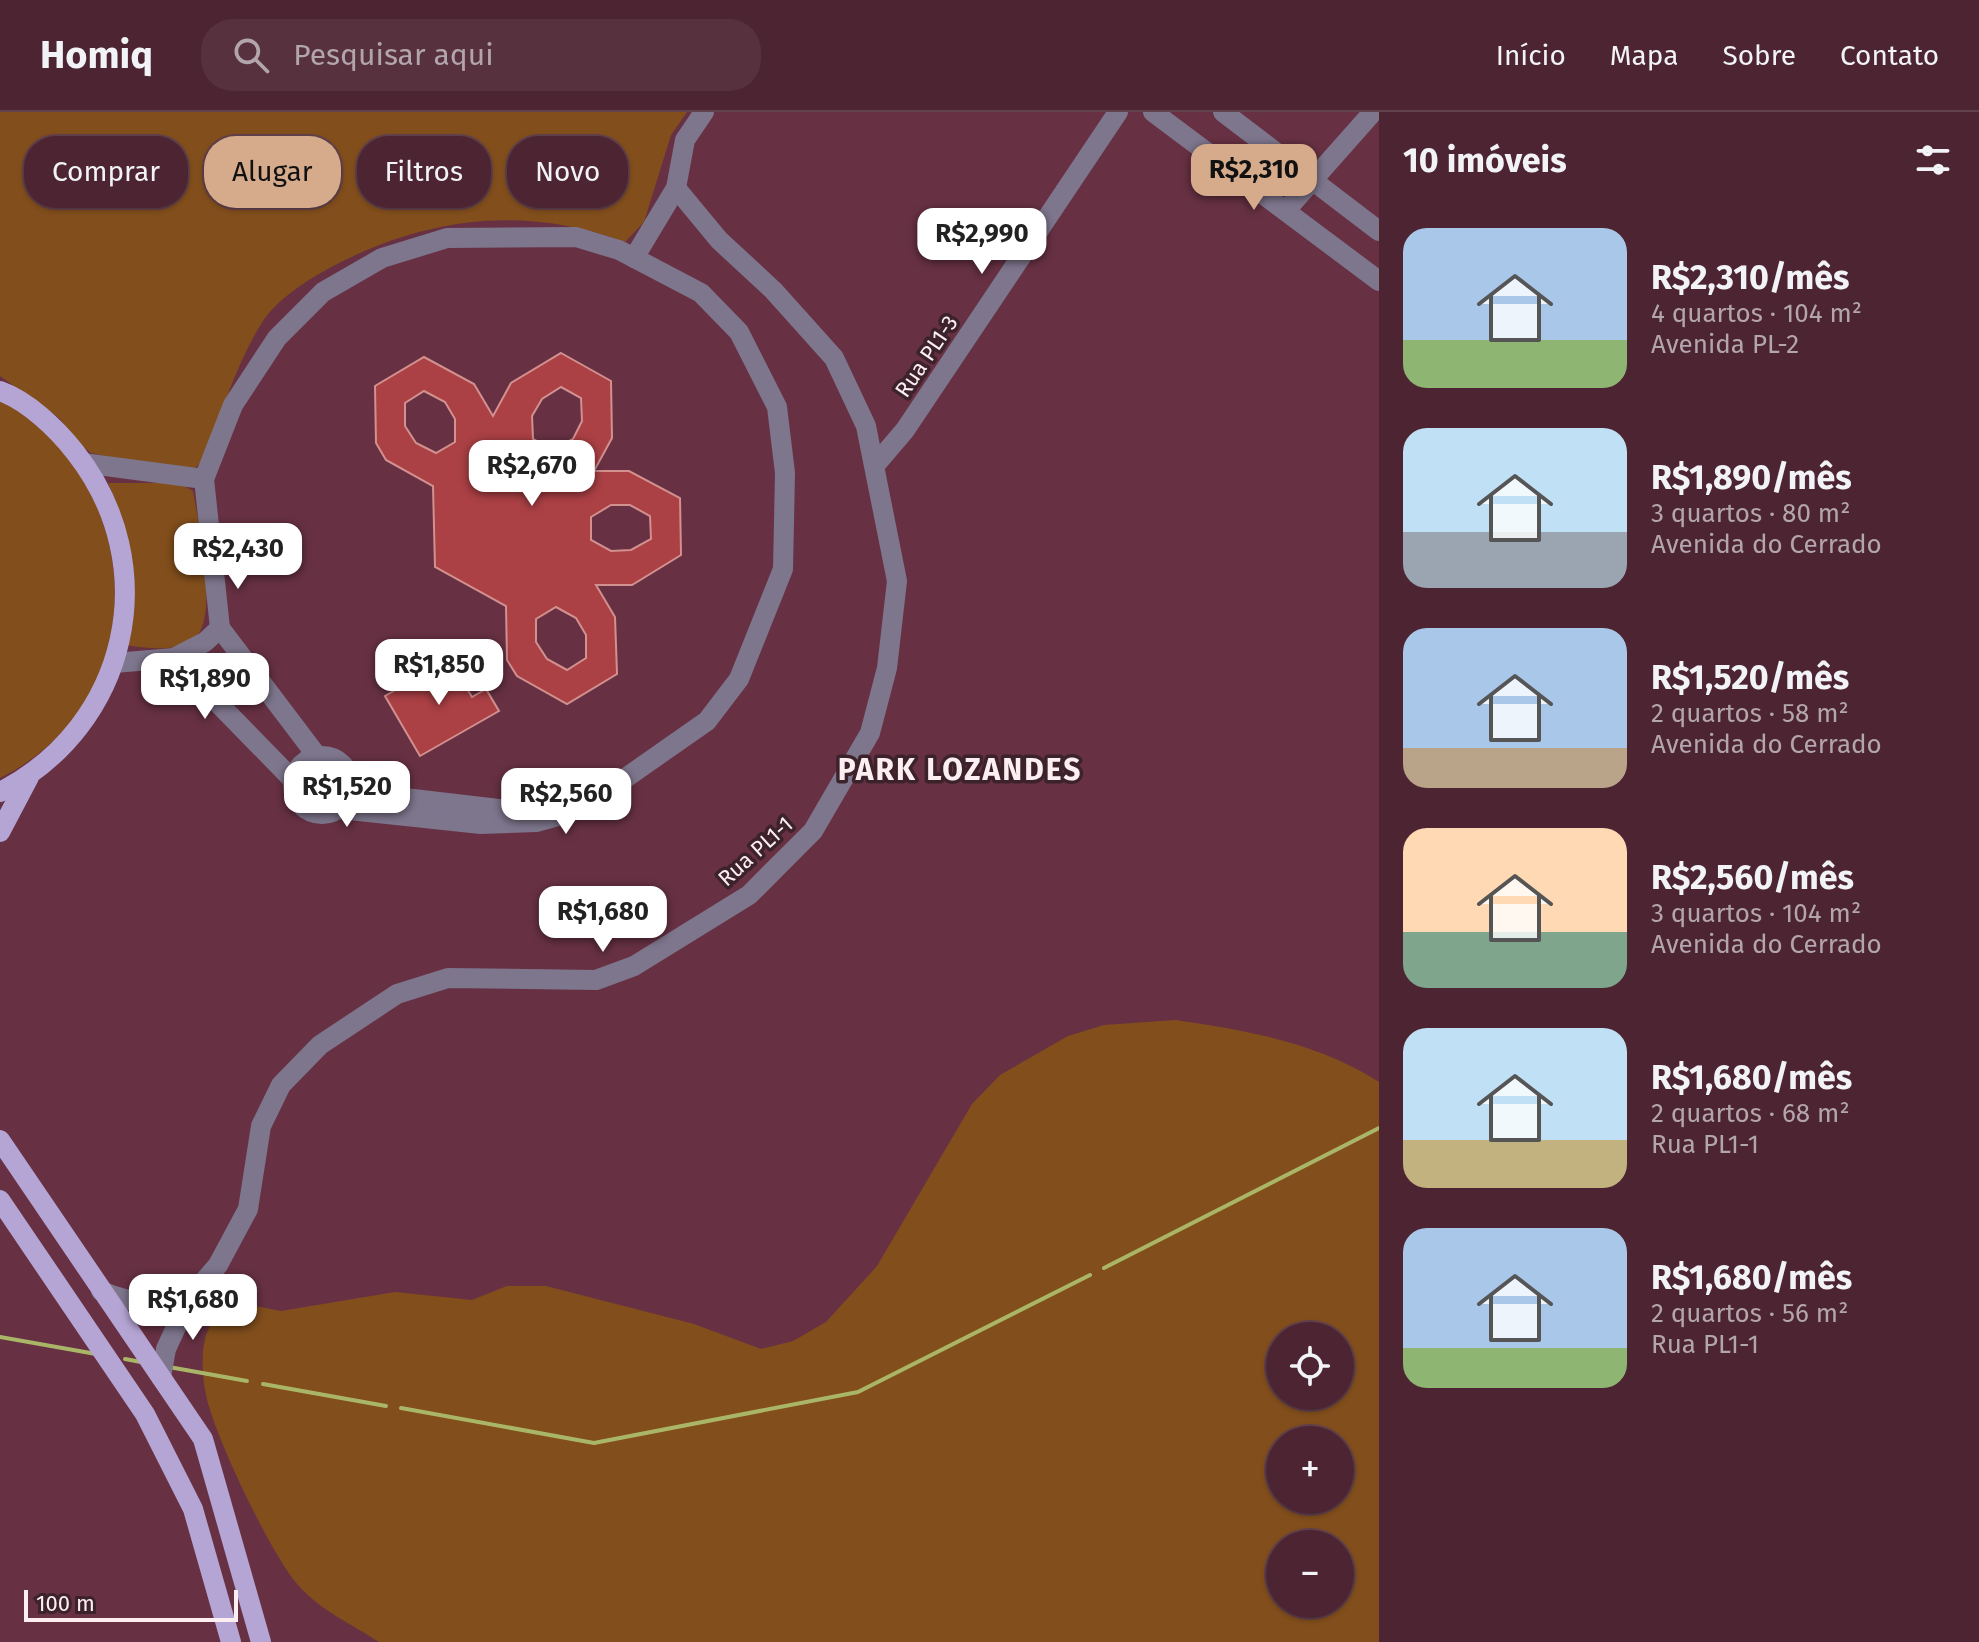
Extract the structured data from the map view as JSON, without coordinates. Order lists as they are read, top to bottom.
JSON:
{
  "streets": {
    "street": ["Rua PL1-3", "Rua PL1-1"]
  },
  "crossings": [
    ["Rua PL1-3", "Rua PL1-1"]
  ],
  "districts": ["PARK LOZANDES"],
  "scale_bar": "100 m",
  "page": {
    "header": "Homiq",
    "search": "Pesquisar aqui",
    "nav": [
      "Início",
      "Mapa",
      "Sobre",
      "Contato"
    ],
    "heading": "10 imóveis",
    "chip": [
      "Comprar",
      "Alugar",
      "Filtros",
      "Novo"
    ],
    "price": [
      "R$2,310",
      "R$2,990",
      "R$2,670",
      "R$2,430",
      "R$1,850",
      "R$1,890",
      "R$1,520",
      "R$2,560",
      "R$1,680",
      "R$1,680"
    ],
    "list": [
      {
        "name": "R$2,310/mês",
        "note": "4 quartos · 104 m² · Avenida PL-2"
      },
      {
        "name": "R$1,890/mês",
        "note": "3 quartos · 80 m² · Avenida do Cerrado"
      },
      {
        "name": "R$1,520/mês",
        "note": "2 quartos · 58 m² · Avenida do Cerrado"
      },
      {
        "name": "R$2,560/mês",
        "note": "3 quartos · 104 m² · Avenida do Cerrado"
      },
      {
        "name": "R$1,680/mês",
        "note": "2 quartos · 68 m² · Rua PL1-1"
      },
      {
        "name": "R$1,680/mês",
        "note": "2 quartos · 56 m² · Rua PL1-1"
      }
    ],
    "map_buttons": ["+", "−"],
    "scale": "100 m"
  }
}
